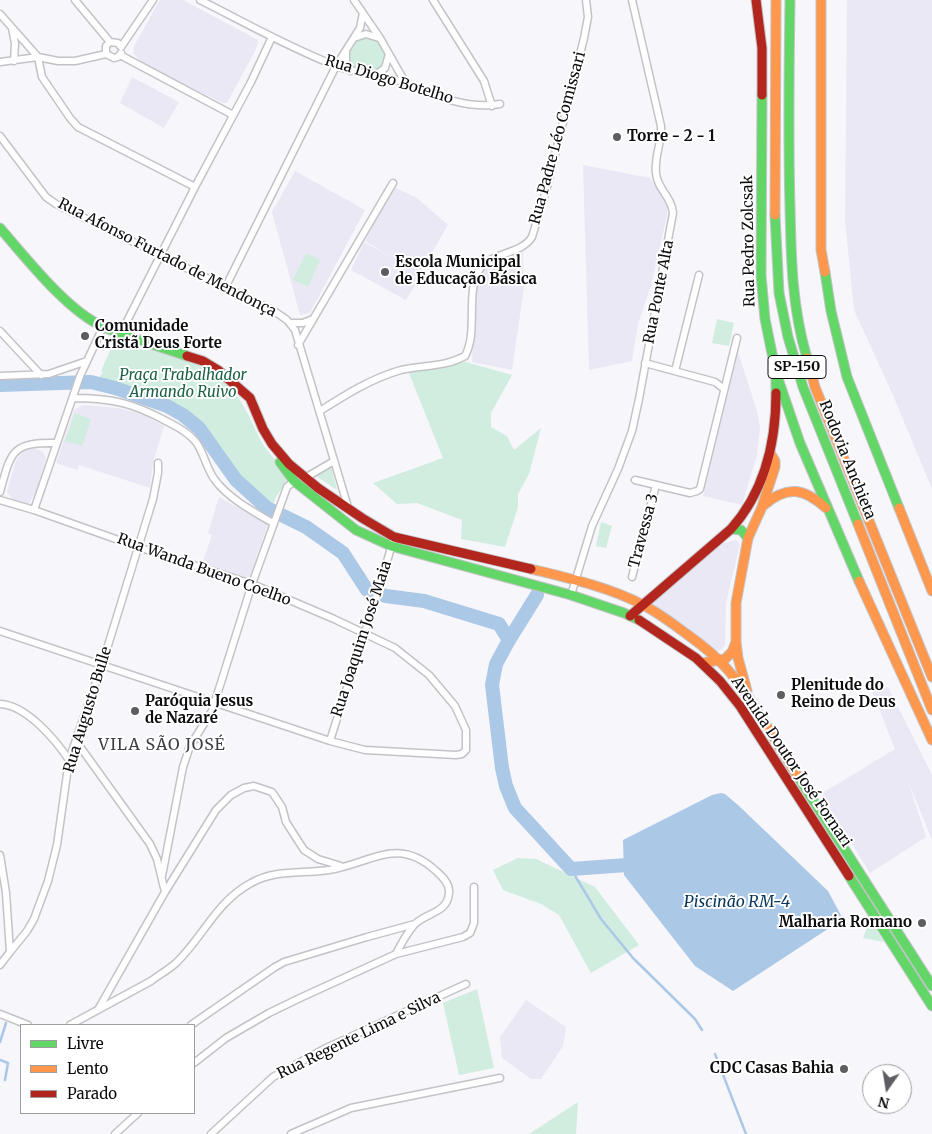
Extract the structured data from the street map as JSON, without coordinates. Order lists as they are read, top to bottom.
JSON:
{
  "streets": {
    "main road": [
      "Rua Pedro Zolcsak",
      "SP-150",
      "Rodovia Anchieta",
      "Avenida Doutor José Fornari"
    ],
    "street": [
      "Rua Diogo Botelho",
      "Rua Padre Léo Comissari",
      "Rua Afonso Furtado de Mendonça",
      "Rua Ponte Alta",
      "Travessa 3",
      "Rua Wanda Bueno Coelho",
      "Rua Joaquim José Maia",
      "Rua Augusto Bulle",
      "Rua Regente Lima e Silva"
    ]
  },
  "crossings": [
    ["Rua Padre Léo Comissari", "Rua Afonso Furtado de Mendonça"],
    ["Rua Pedro Zolcsak", "Avenida Doutor José Fornari"],
    ["Rua Ponte Alta", "Avenida Doutor José Fornari"],
    ["Rua Wanda Bueno Coelho", "Rua Joaquim José Maia"],
    ["Rua Wanda Bueno Coelho", "Rua Augusto Bulle"],
    ["Rua Joaquim José Maia", "Avenida Doutor José Fornari"]
  ],
  "districts": ["VILA SÃO JOSÉ"],
  "water": ["Piscinão RM-4"],
  "parks": ["Praça Trabalhador Armando Ruivo"],
  "places": [
    "Torre - 2 - 1",
    "Escola Municipal de Educação Básica",
    "Comunidade Cristã Deus Forte",
    "Plenitude do Reino de Deus",
    "Paróquia Jesus de Nazaré",
    "Malharia Romano",
    "CDC Casas Bahia"
  ],
  "legend": ["Livre", "Lento", "Parado"],
  "north": "bottom"
}
